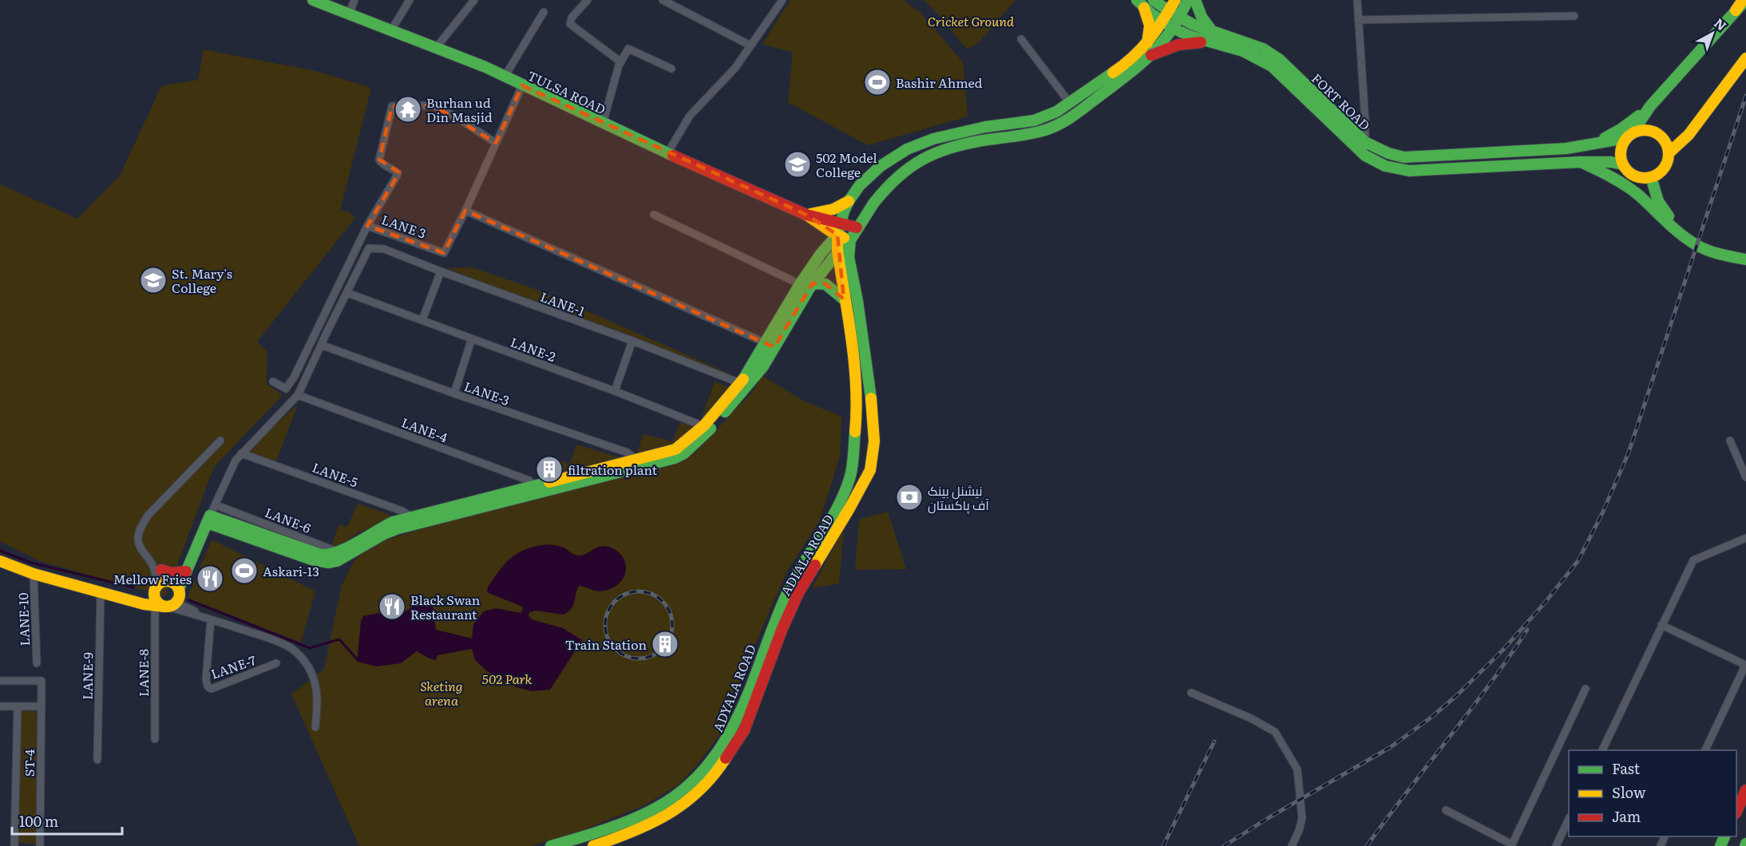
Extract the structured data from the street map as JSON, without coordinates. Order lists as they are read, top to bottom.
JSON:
{
  "streets": {
    "main road": [
      "TULSA ROAD",
      "FORT ROAD",
      "ADIALA ROAD",
      "ADYALA ROAD"
    ],
    "street": [
      "LANE 3",
      "LANE-1",
      "LANE-2",
      "LANE-3",
      "LANE-4",
      "LANE-5",
      "LANE-6",
      "LANE-10",
      "LANE-7",
      "LANE-8",
      "LANE-9",
      "ST-4"
    ]
  },
  "crossings": [
    ["TULSA ROAD", "LANE 3"],
    ["TULSA ROAD", "ADIALA ROAD"],
    ["FORT ROAD", "ADIALA ROAD"],
    ["LANE-1", "LANE-2"],
    ["ADIALA ROAD", "ADYALA ROAD"]
  ],
  "parks": ["Cricket Ground", "502 Park", "Sketing arena"],
  "places": {
    "sports": ["Bashir Ahmed", "Askari-13"],
    "temple": ["Burhan ud Din Masjid"],
    "school or university": ["502 Model College", "St. Mary's College"],
    "building": ["filtration plant", "Train Station"],
    "bank": ["نیشنل بینک آف پاکستان"],
    "restaurant": ["Mellow Fries", "Black Swan Restaurant"]
  },
  "legend": ["Fast", "Slow", "Jam"],
  "scale_bar": "100 m",
  "north": "top right"
}
